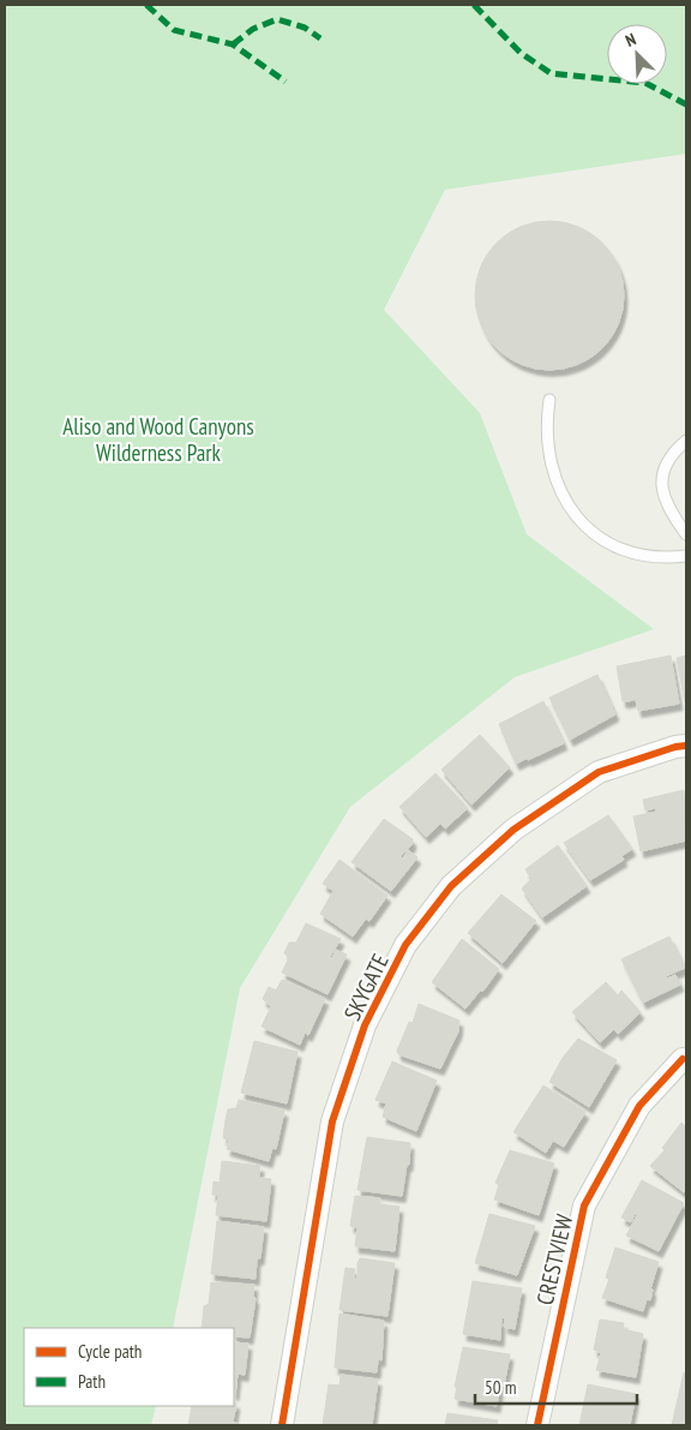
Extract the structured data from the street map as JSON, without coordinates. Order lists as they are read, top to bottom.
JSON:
{
  "streets": {
    "street": ["SKYGATE", "CRESTVIEW"]
  },
  "parks": ["Aliso and Wood Canyons Wilderness Park"],
  "legend": ["Cycle path", "Path"],
  "scale_bar": "50 m",
  "north": "top left"
}
